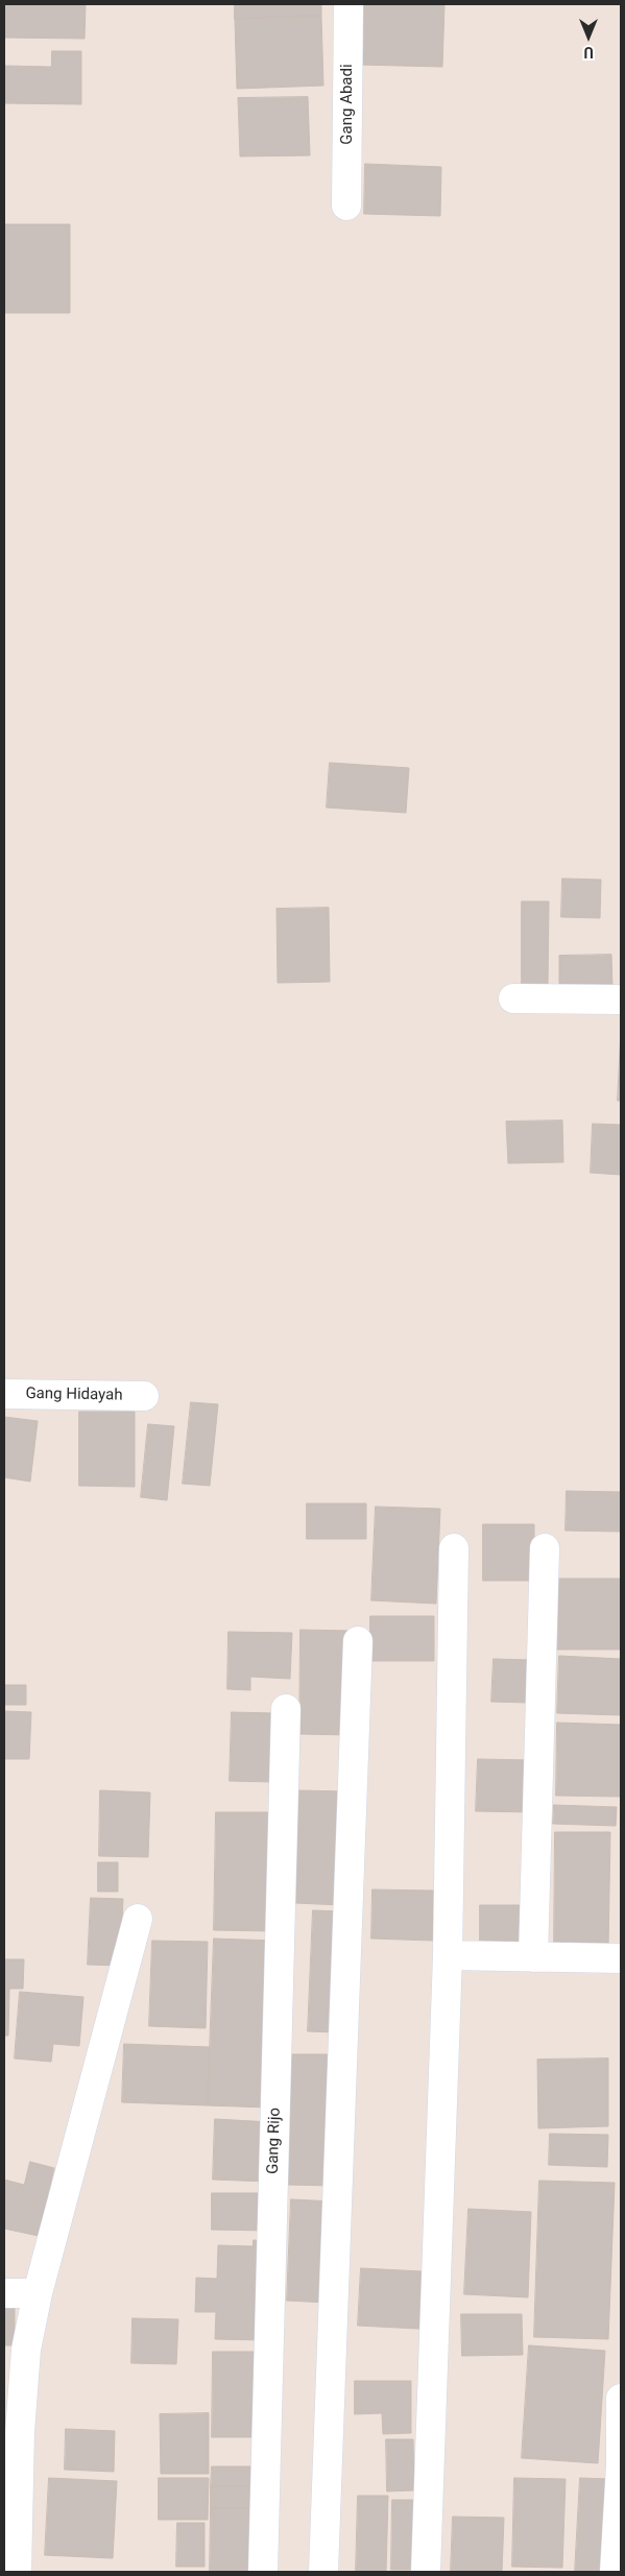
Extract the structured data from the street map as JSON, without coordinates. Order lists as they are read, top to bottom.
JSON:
{
  "streets": {
    "street": ["Gang Abadi", "Gang Hidayah", "Gang Rijo"]
  },
  "north": "bottom"
}
